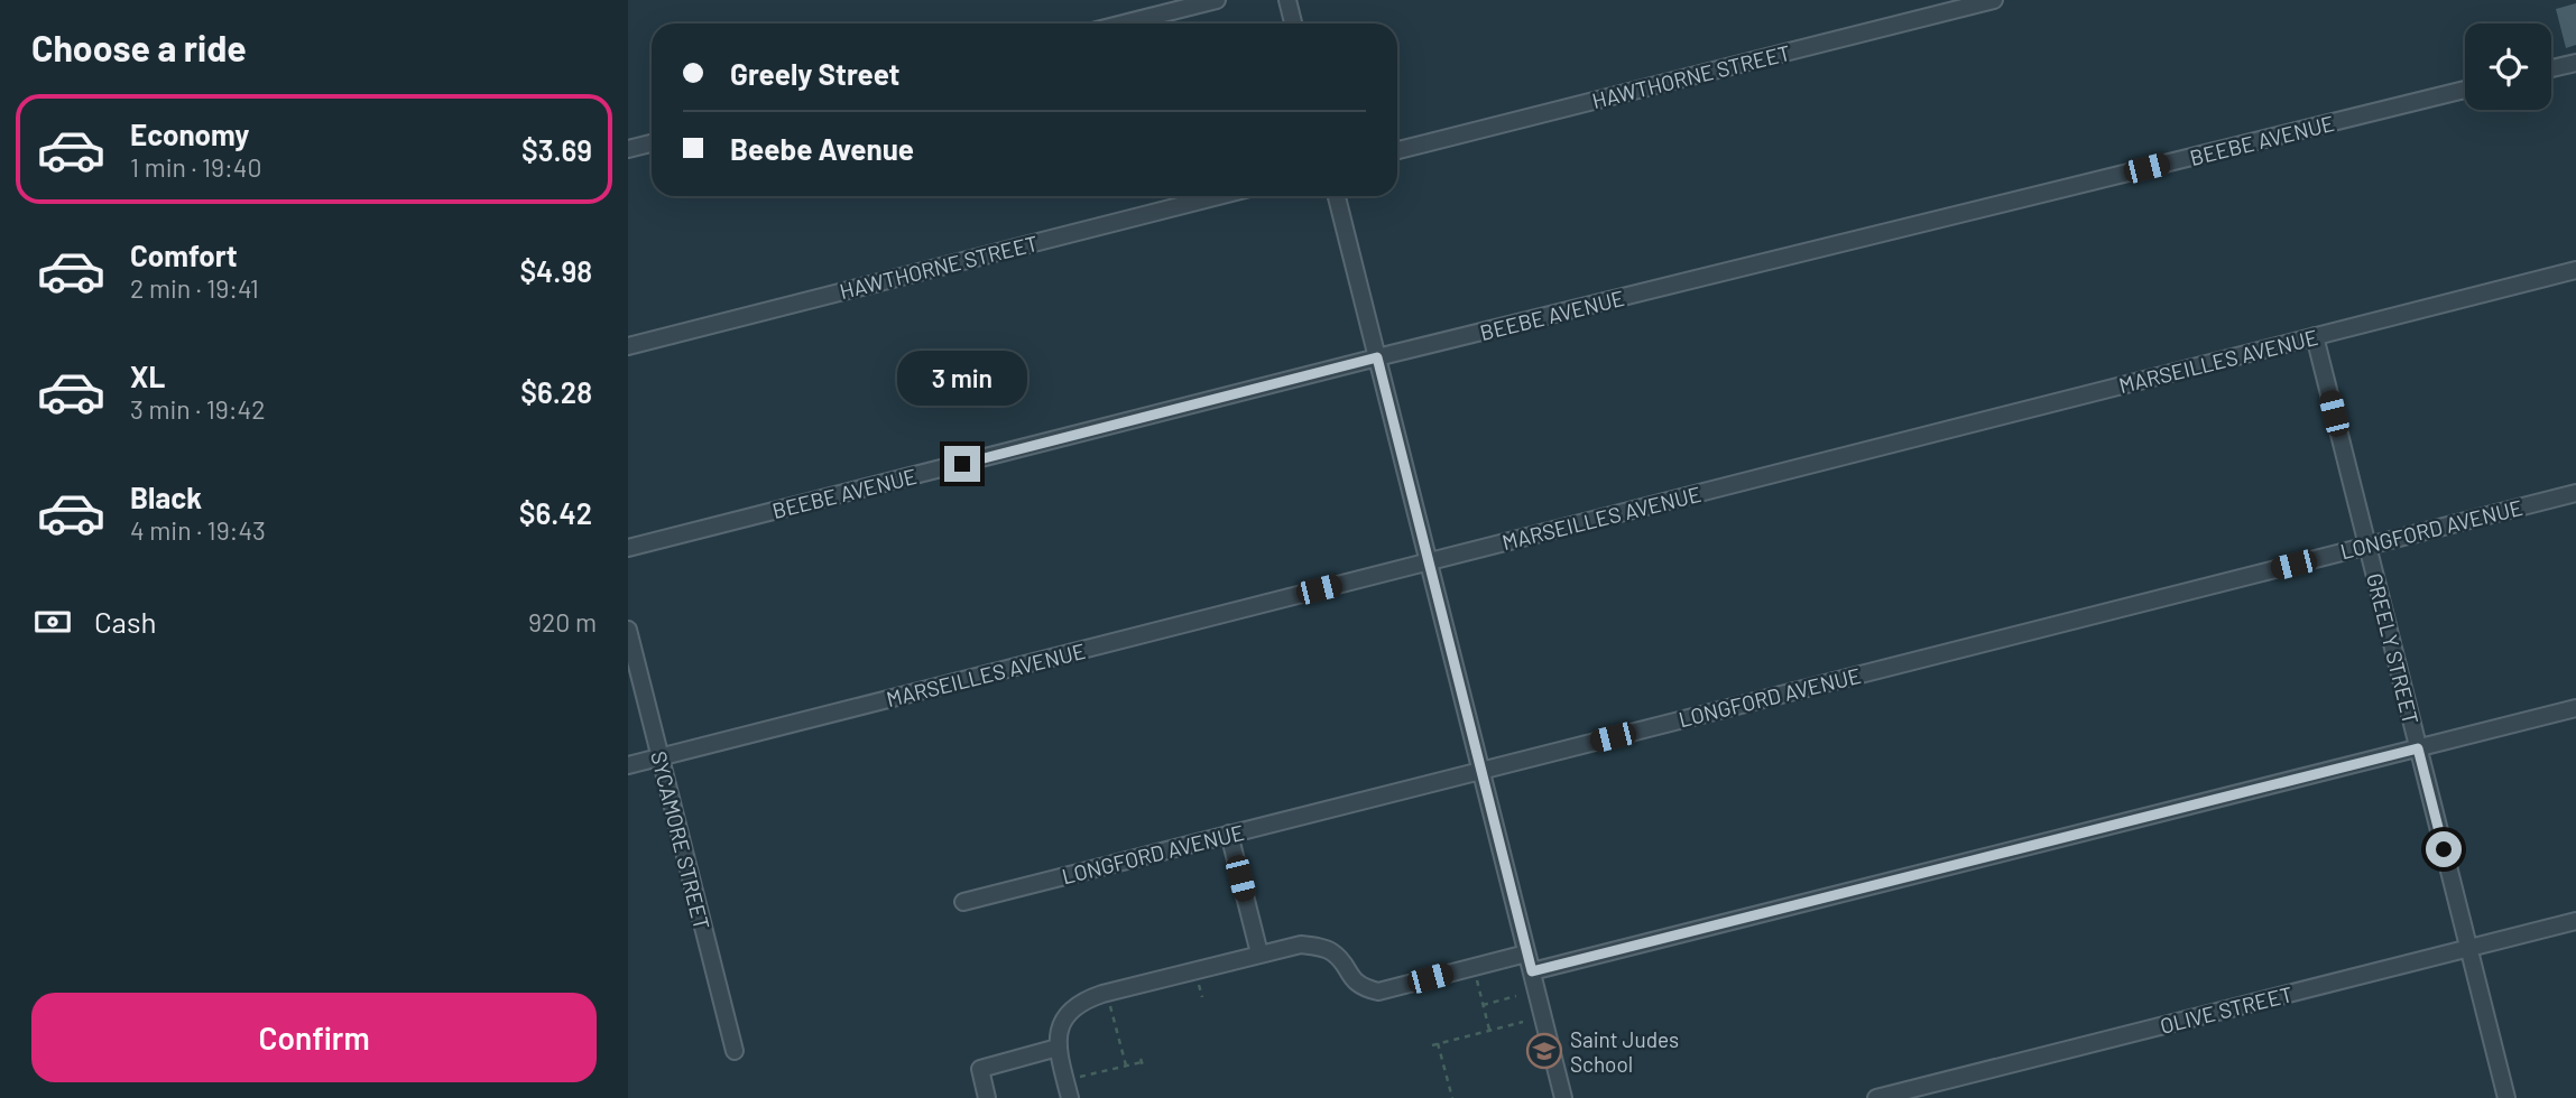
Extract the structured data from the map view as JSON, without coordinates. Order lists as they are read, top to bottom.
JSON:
{
  "streets": {
    "street": [
      "HAWTHORNE STREET",
      "BEEBE AVENUE",
      "MARSEILLES AVENUE",
      "LONGFORD AVENUE",
      "GREELY STREET",
      "SYCAMORE STREET",
      "OLIVE STREET"
    ]
  },
  "crossings": [
    ["MARSEILLES AVENUE", "GREELY STREET"],
    ["MARSEILLES AVENUE", "SYCAMORE STREET"],
    ["LONGFORD AVENUE", "GREELY STREET"],
    ["GREELY STREET", "OLIVE STREET"]
  ],
  "places": {
    "school or university": ["Saint Judes School"]
  },
  "page": {
    "heading": "Choose a ride",
    "banner": ["Greely Street", "Beebe Avenue"],
    "list": [
      {
        "name": "Economy",
        "note": "1 min · 19:40",
        "value": "$3.69"
      },
      {
        "name": "Comfort",
        "note": "2 min · 19:41",
        "value": "$4.98"
      },
      {
        "name": "XL",
        "note": "3 min · 19:42",
        "value": "$6.28"
      },
      {
        "name": "Black",
        "note": "4 min · 19:43",
        "value": "$6.42"
      }
    ],
    "bubble": "3 min",
    "pay": ["Cash", "920 m"],
    "buttons": "Confirm"
  }
}
